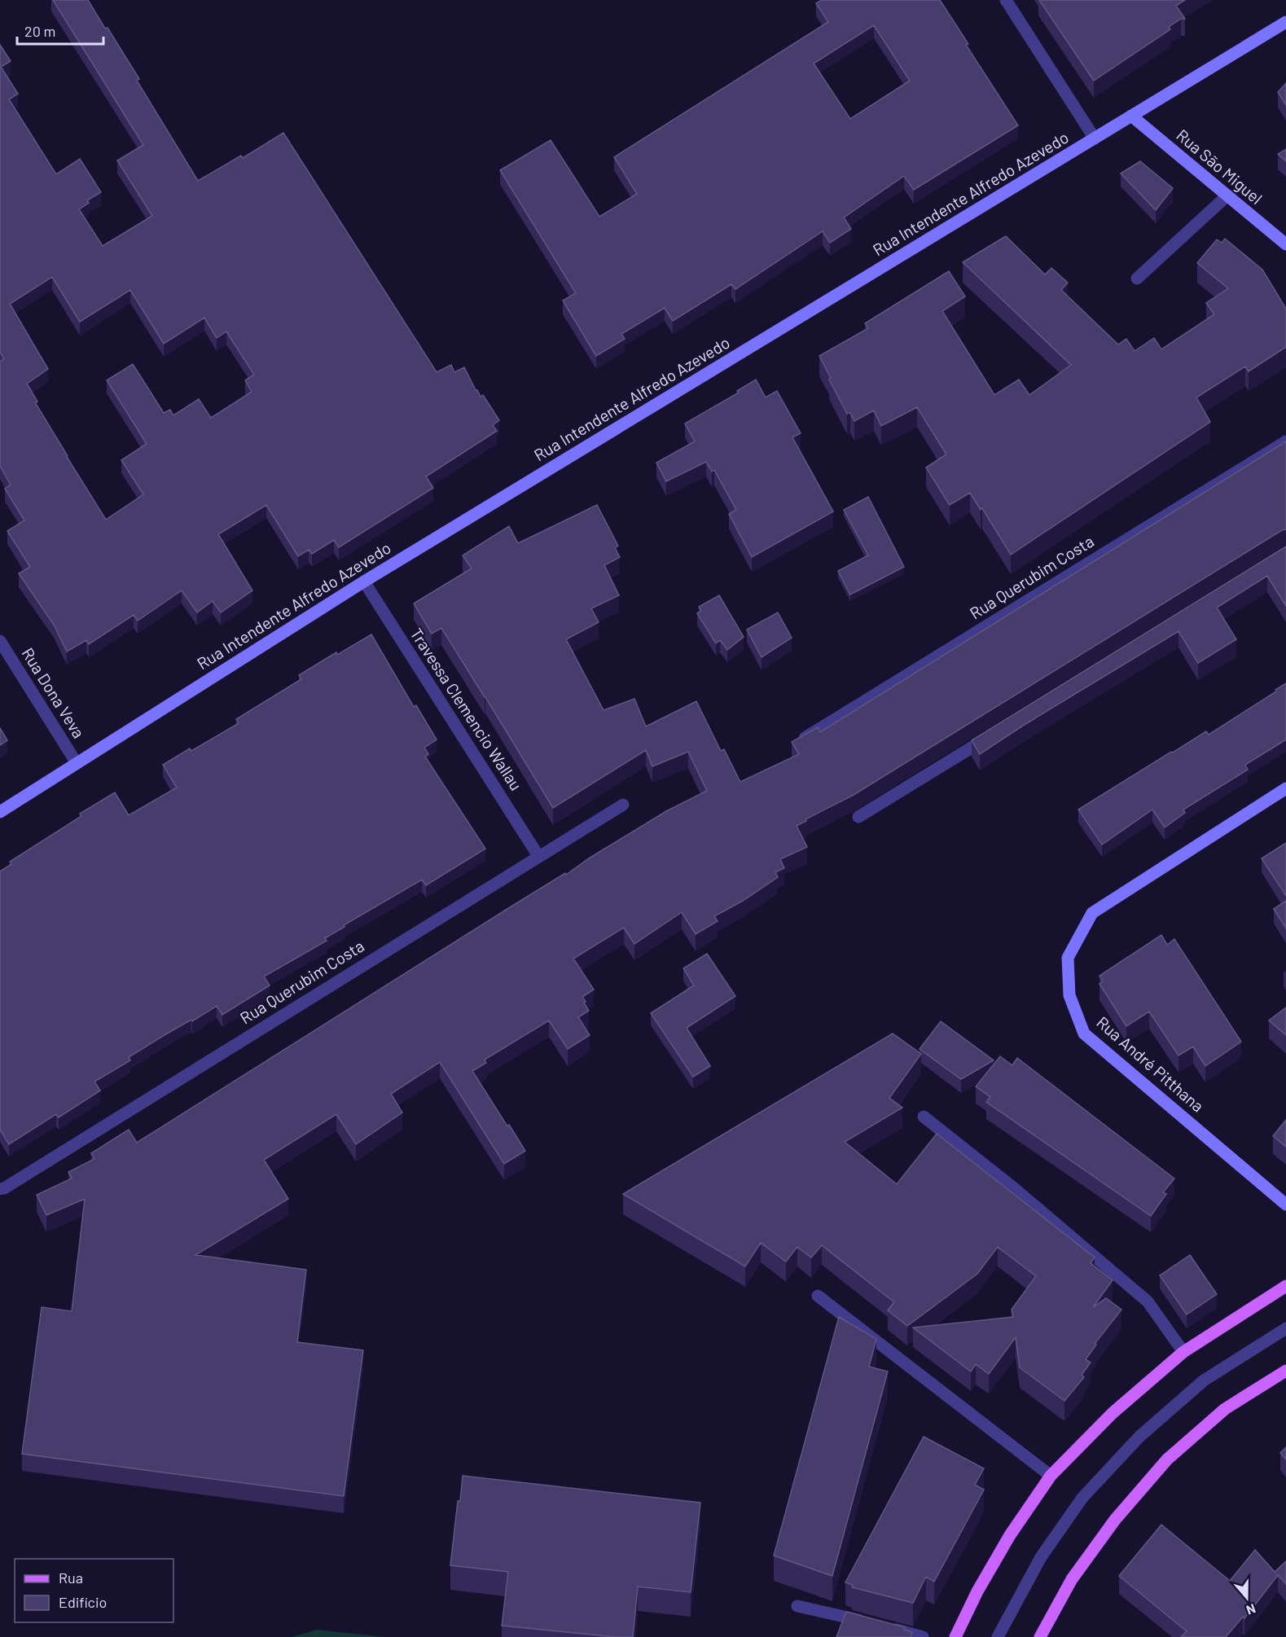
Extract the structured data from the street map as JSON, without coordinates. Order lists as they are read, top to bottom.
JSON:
{
  "streets": {
    "street": [
      "Rua São Miguel",
      "Rua Intendente Alfredo Azevedo",
      "Rua Querubim Costa",
      "Rua Dona Veva",
      "Travessa Clemencio Wallau",
      "Rua André Pitthana"
    ]
  },
  "crossings": [
    ["Rua São Miguel", "Rua Intendente Alfredo Azevedo"],
    ["Rua Intendente Alfredo Azevedo", "Rua Dona Veva"],
    ["Rua Intendente Alfredo Azevedo", "Travessa Clemencio Wallau"],
    ["Rua Querubim Costa", "Travessa Clemencio Wallau"]
  ],
  "legend": ["Rua", "Edifício"],
  "scale_bar": "20 m",
  "north": "bottom"
}
